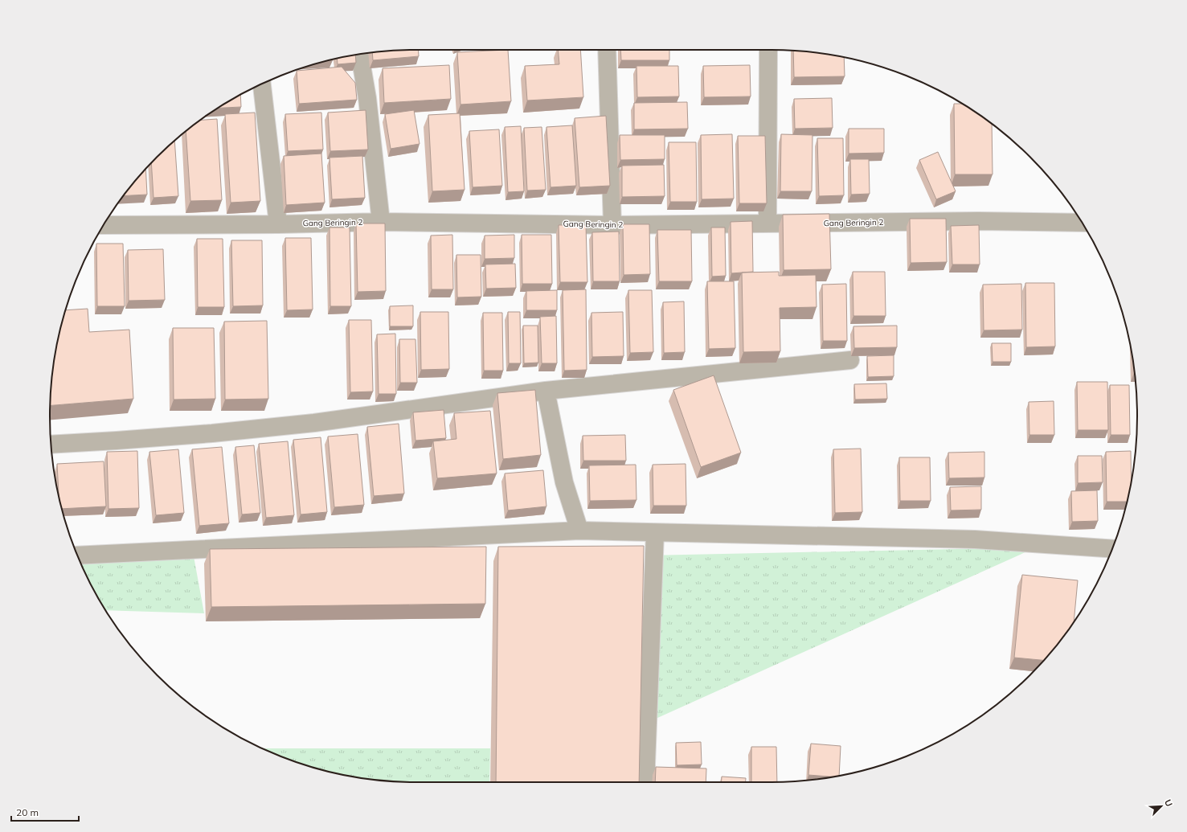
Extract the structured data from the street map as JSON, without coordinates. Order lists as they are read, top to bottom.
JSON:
{
  "streets": {
    "street": ["Gang Beringin 2"]
  },
  "scale_bar": "20 m",
  "north": "top right"
}
